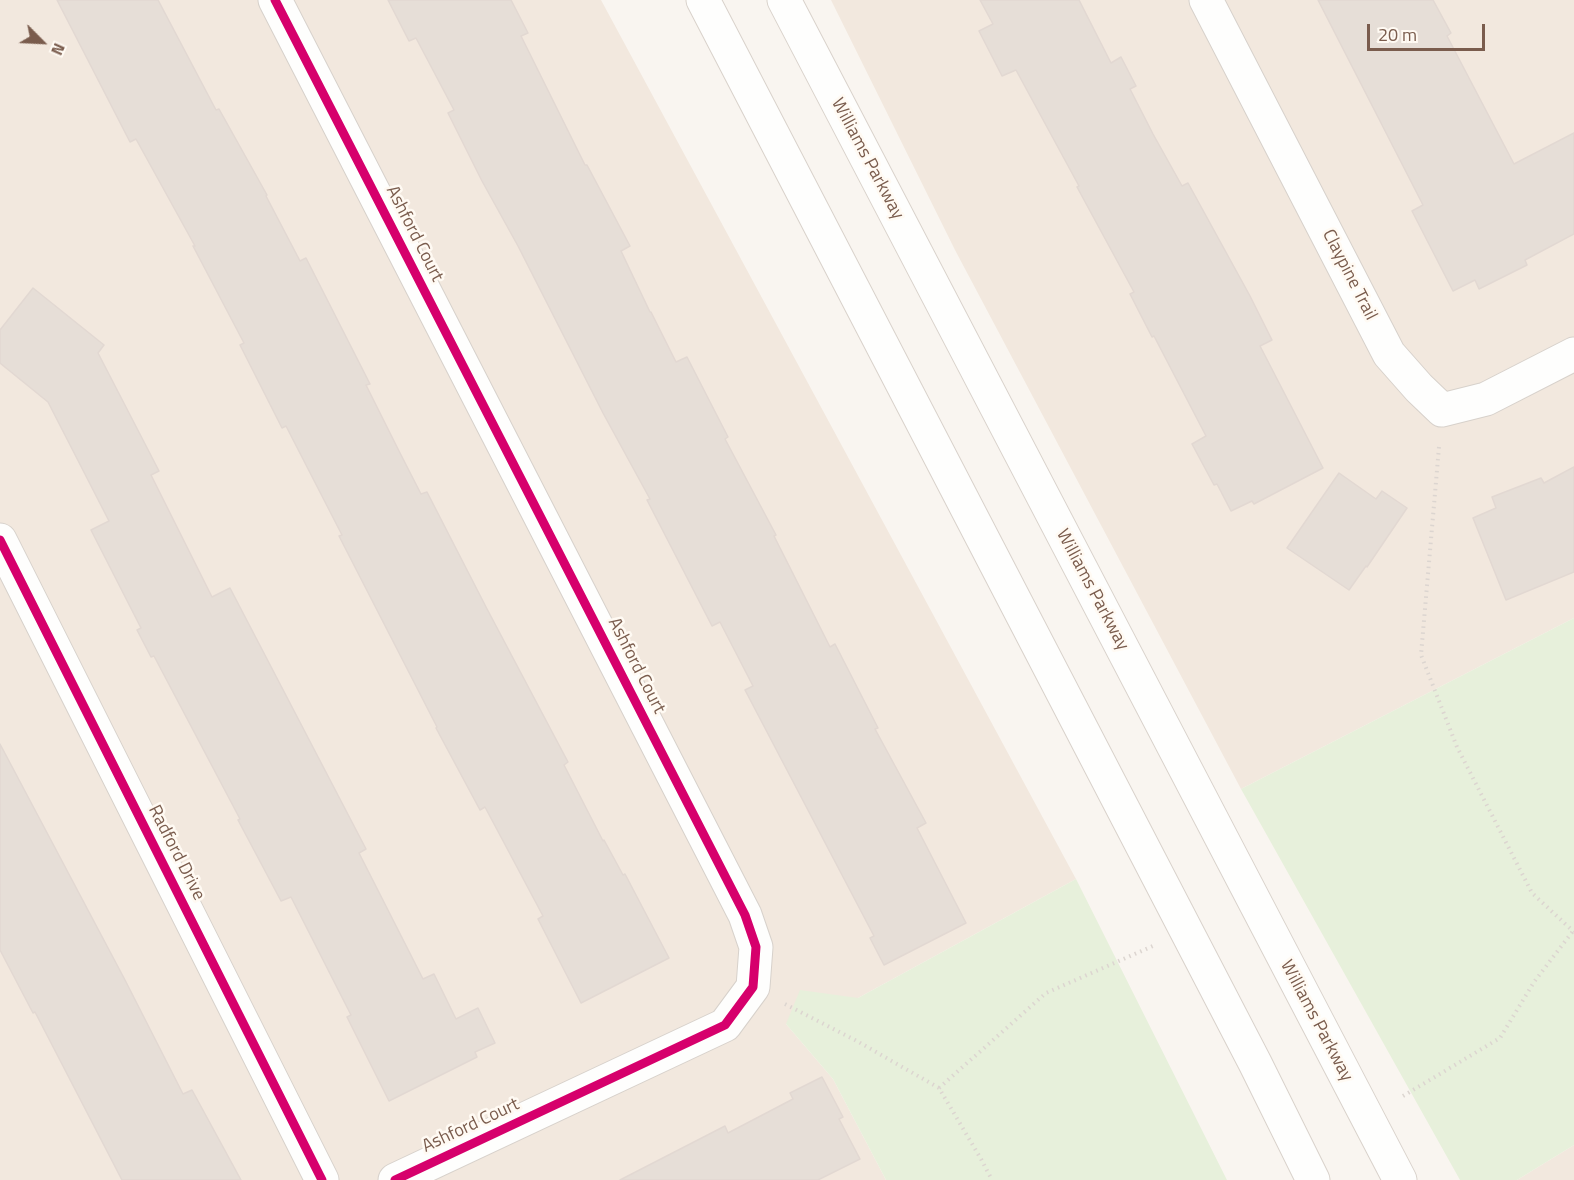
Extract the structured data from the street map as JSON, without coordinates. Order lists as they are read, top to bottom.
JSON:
{
  "streets": {
    "street": [
      "Williams Parkway",
      "Ashford Court",
      "Claypine Trail",
      "Radford Drive"
    ]
  },
  "scale_bar": "20 m",
  "north": "bottom right"
}
